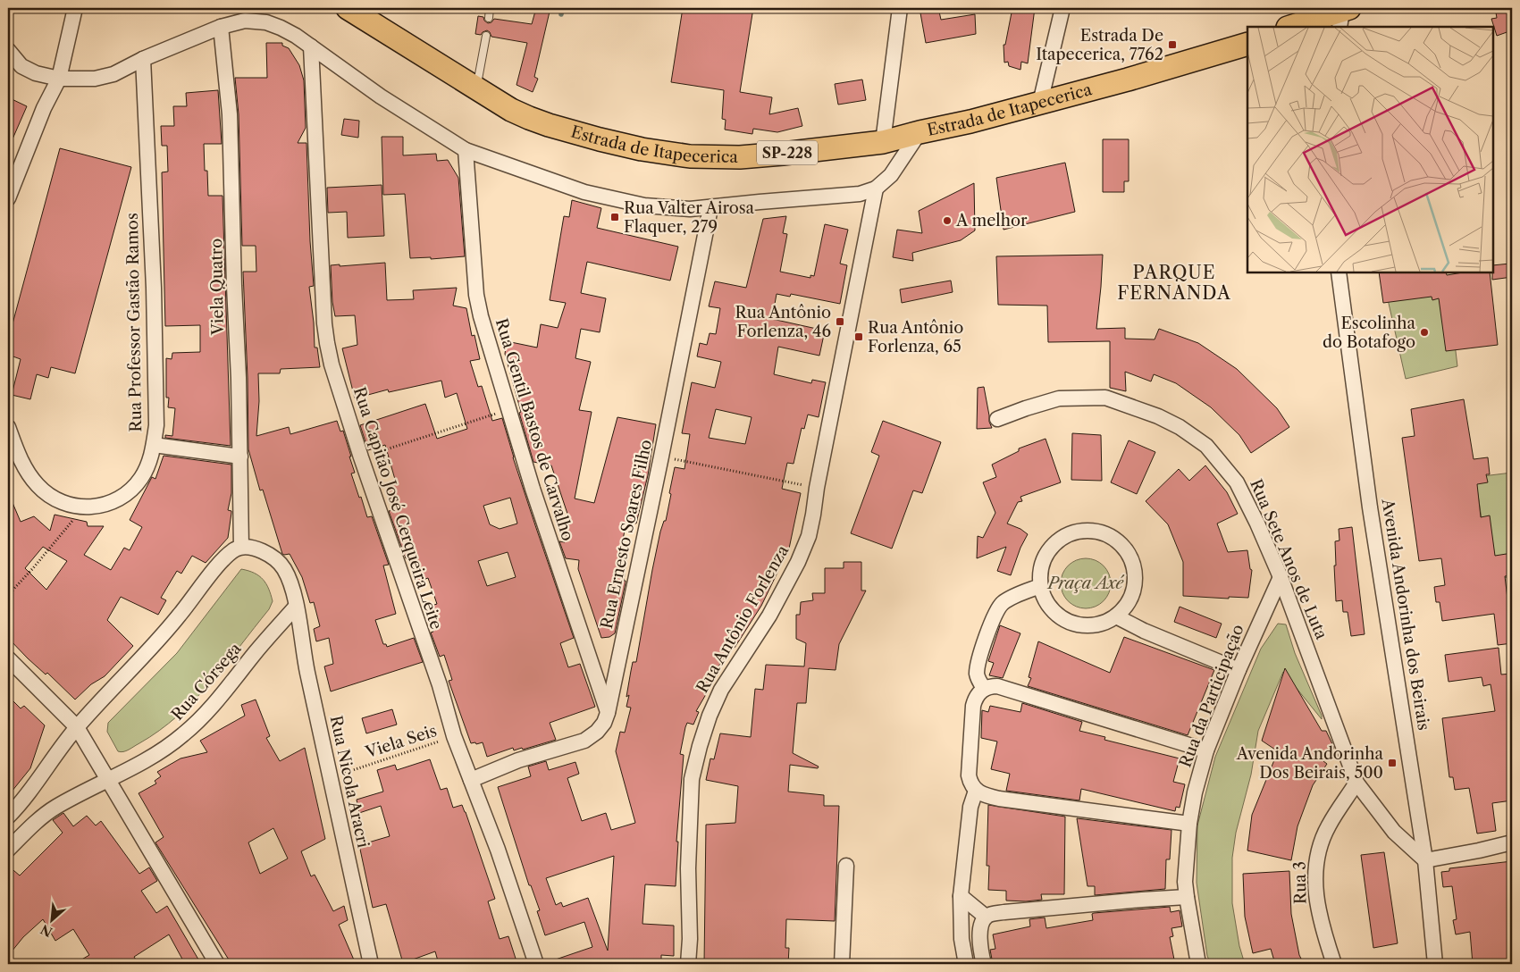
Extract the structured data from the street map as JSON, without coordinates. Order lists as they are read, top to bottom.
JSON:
{
  "streets": {
    "main road": ["Estrada de Itapecerica", "SP-228"],
    "street": [
      "Viela Quatro",
      "Rua Professor Gastão Ramos",
      "Rua Gentil Bastos de Carvalho",
      "Rua Capitão José Cerqueira Leite",
      "Rua Ernesto Soares Filho",
      "Rua Sete Anos de Luta",
      "Avenida Andorinha dos Beirais",
      "Rua Antônio Forlenza",
      "Rua Córsega",
      "Rua da Participação",
      "Rua Nicola Aracri",
      "Rua 3"
    ],
    "path": ["Viela Seis"]
  },
  "crossings": [
    ["Viela Quatro", "Rua Nicola Aracri"],
    ["Rua Gentil Bastos de Carvalho", "Rua Ernesto Soares Filho"],
    ["Rua Capitão José Cerqueira Leite", "Rua Ernesto Soares Filho"],
    ["Rua Capitão José Cerqueira Leite", "Viela Seis"],
    ["Rua Sete Anos de Luta", "Avenida Andorinha dos Beirais"],
    ["Rua Sete Anos de Luta", "Rua da Participação"],
    ["Rua Sete Anos de Luta", "Rua 3"],
    ["Rua Córsega", "Rua Nicola Aracri"],
    ["Viela Seis", "Rua Nicola Aracri"]
  ],
  "districts": ["PARQUE FERNANDA"],
  "parks": ["Praça Axé"],
  "places": {
    "transit": [
      "Estrada De Itapecerica, 7762",
      "Rua Valter Airosa Flaquer, 279",
      "Rua Antônio Forlenza, 46",
      "Rua Antônio Forlenza, 65",
      "Avenida Andorinha Dos Beirais, 500"
    ],
    "other": ["A melhor", "Escolinha do Botafogo"]
  },
  "north": "bottom left"
}
